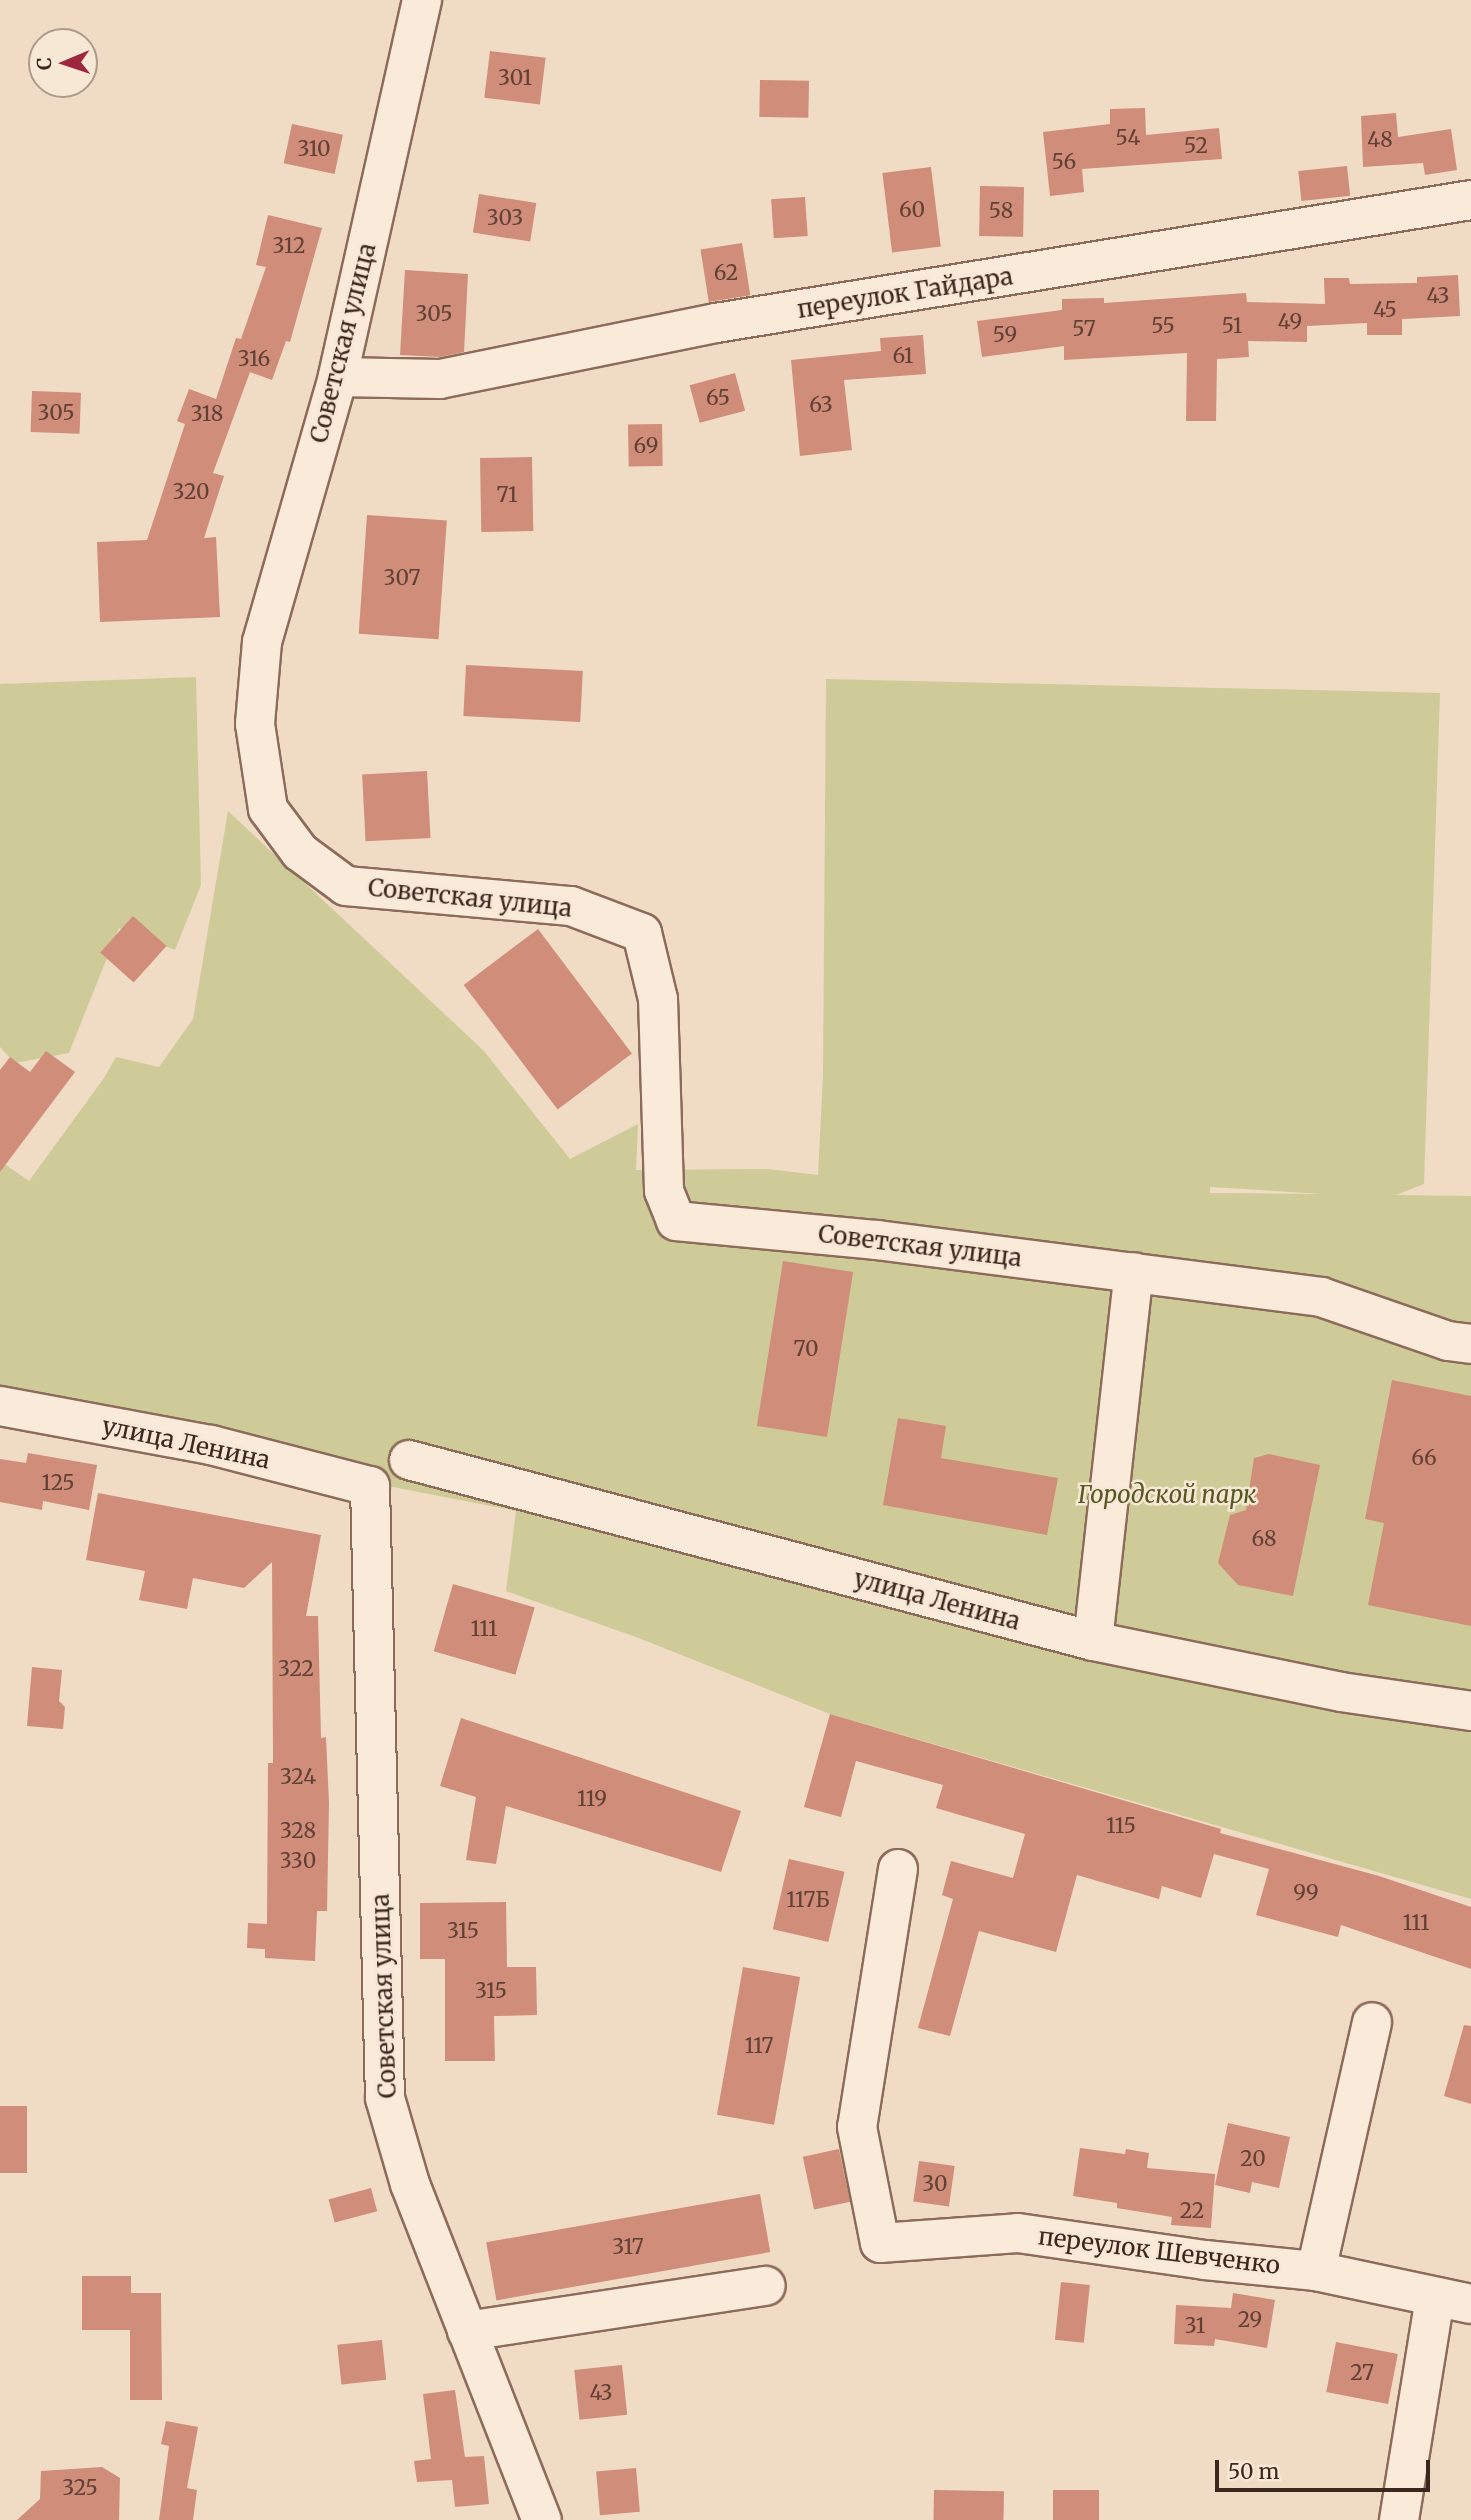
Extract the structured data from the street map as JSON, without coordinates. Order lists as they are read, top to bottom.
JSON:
{
  "streets": {
    "street": [
      "переулок Гайдара",
      "Советская улица",
      "улица Ленина",
      "переулок Шевченко"
    ]
  },
  "crossings": [
    ["переулок Гайдара", "Советская улица"],
    ["Советская улица", "улица Ленина"]
  ],
  "parks": ["Городской парк"],
  "house_numbers": [
    "301",
    "54",
    "48",
    "52",
    "310",
    "56",
    "60",
    "58",
    "303",
    "312",
    "62",
    "43",
    "45",
    "305",
    "49",
    "55",
    "51",
    "57",
    "59",
    "61",
    "316",
    "65",
    "63",
    "305",
    "318",
    "69",
    "320",
    "71",
    "307",
    "70",
    "66",
    "125",
    "68",
    "111",
    "322",
    "324",
    "119",
    "115",
    "328",
    "330",
    "99",
    "117Б",
    "111",
    "315",
    "315",
    "117",
    "20",
    "30",
    "22",
    "317",
    "29",
    "31",
    "27",
    "43",
    "325"
  ],
  "scale_bar": "50 m",
  "north": "left"
}
